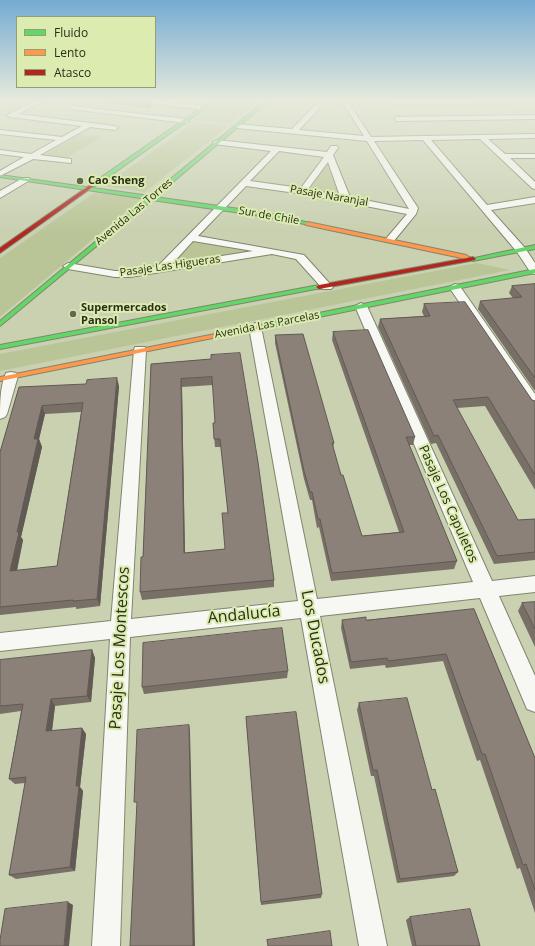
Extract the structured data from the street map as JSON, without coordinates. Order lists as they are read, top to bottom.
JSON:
{
  "streets": {
    "street": [
      "Pasaje Naranjal",
      "Avenida Las Torres",
      "Sur de Chile",
      "Pasaje Las Higueras",
      "Avenida Las Parcelas",
      "Pasaje Los Capuletos",
      "Andalucía",
      "Los Ducados",
      "Pasaje Los Montescos"
    ]
  },
  "crossings": [
    ["Avenida Las Torres", "Sur de Chile"],
    ["Avenida Las Torres", "Pasaje Las Higueras"],
    ["Avenida Las Parcelas", "Pasaje Los Capuletos"],
    ["Avenida Las Parcelas", "Los Ducados"],
    ["Avenida Las Parcelas", "Pasaje Los Montescos"],
    ["Pasaje Los Capuletos", "Andalucía"],
    ["Andalucía", "Los Ducados"],
    ["Andalucía", "Pasaje Los Montescos"]
  ],
  "places": ["Cao Sheng", "Supermercados Pansol"],
  "legend": ["Fluido", "Lento", "Atasco"]
}
